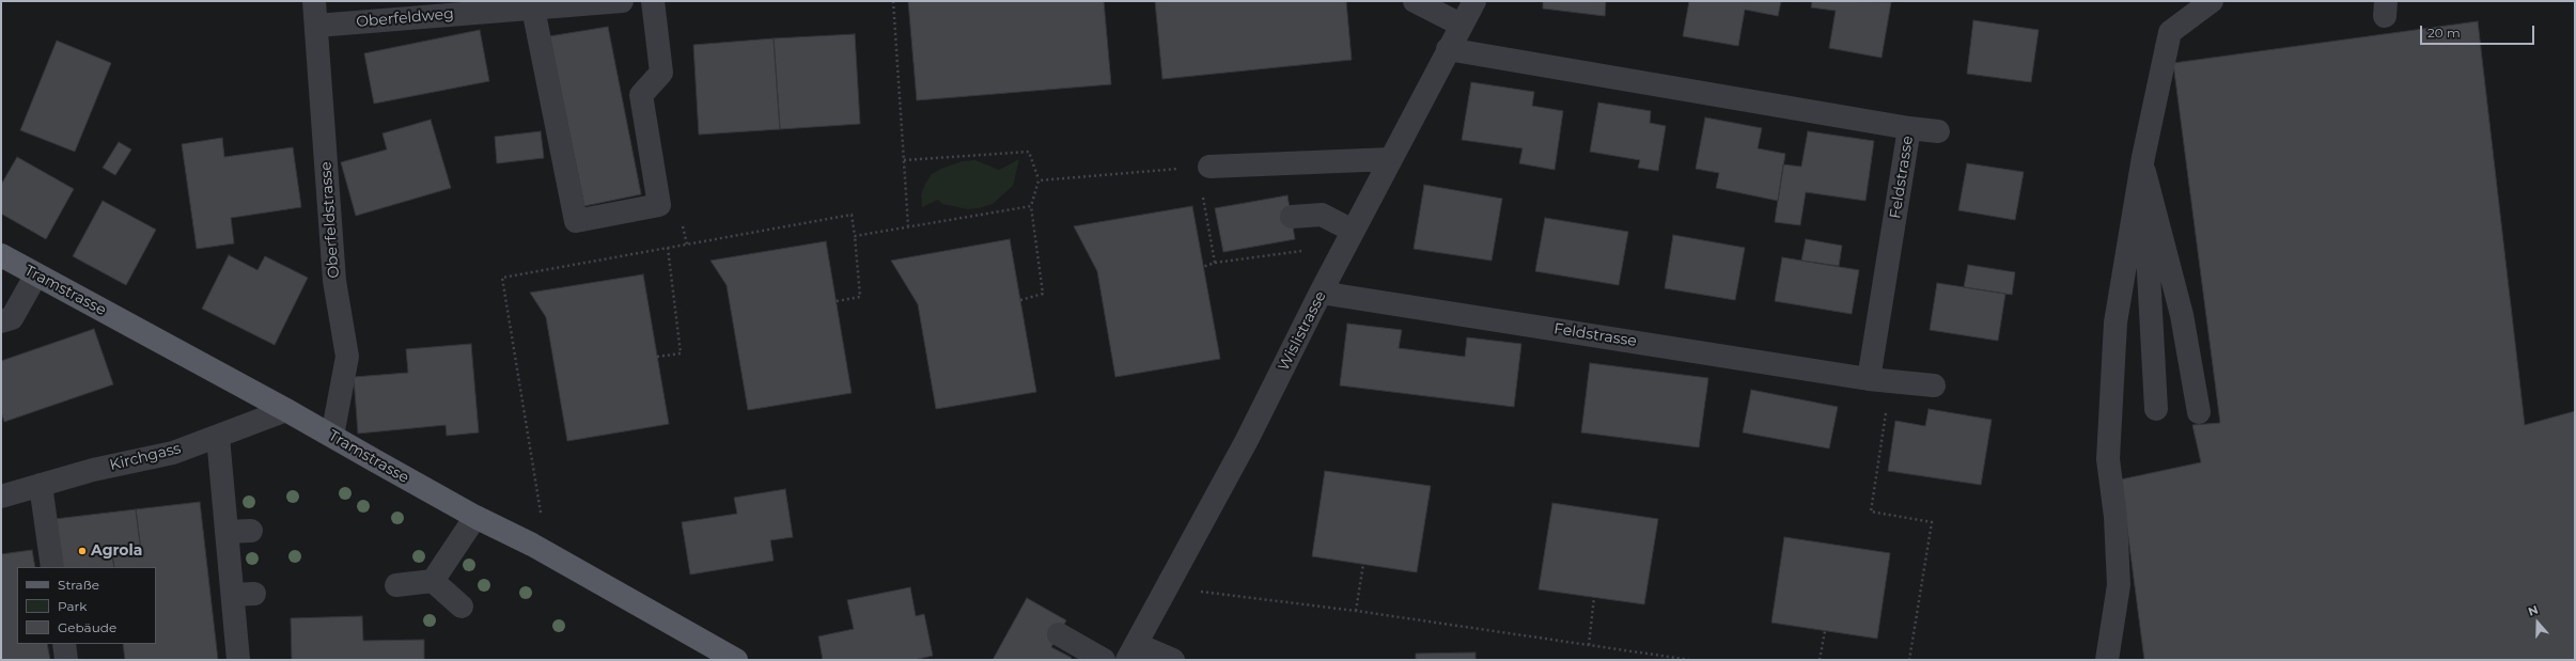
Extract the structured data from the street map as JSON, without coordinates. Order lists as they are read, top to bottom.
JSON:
{
  "streets": {
    "main road": ["Tramstrasse"],
    "street": [
      "Oberfeldweg",
      "Feldstrasse",
      "Oberfeldstrasse",
      "Wislistrasse",
      "Kirchgass"
    ]
  },
  "crossings": [
    ["Oberfeldweg", "Oberfeldstrasse"],
    ["Feldstrasse", "Wislistrasse"],
    ["Oberfeldstrasse", "Tramstrasse"],
    ["Tramstrasse", "Kirchgass"]
  ],
  "places": ["Agrola"],
  "legend": ["Straße", "Park", "Gebäude"],
  "scale_bar": "20 m",
  "north": "top"
}
